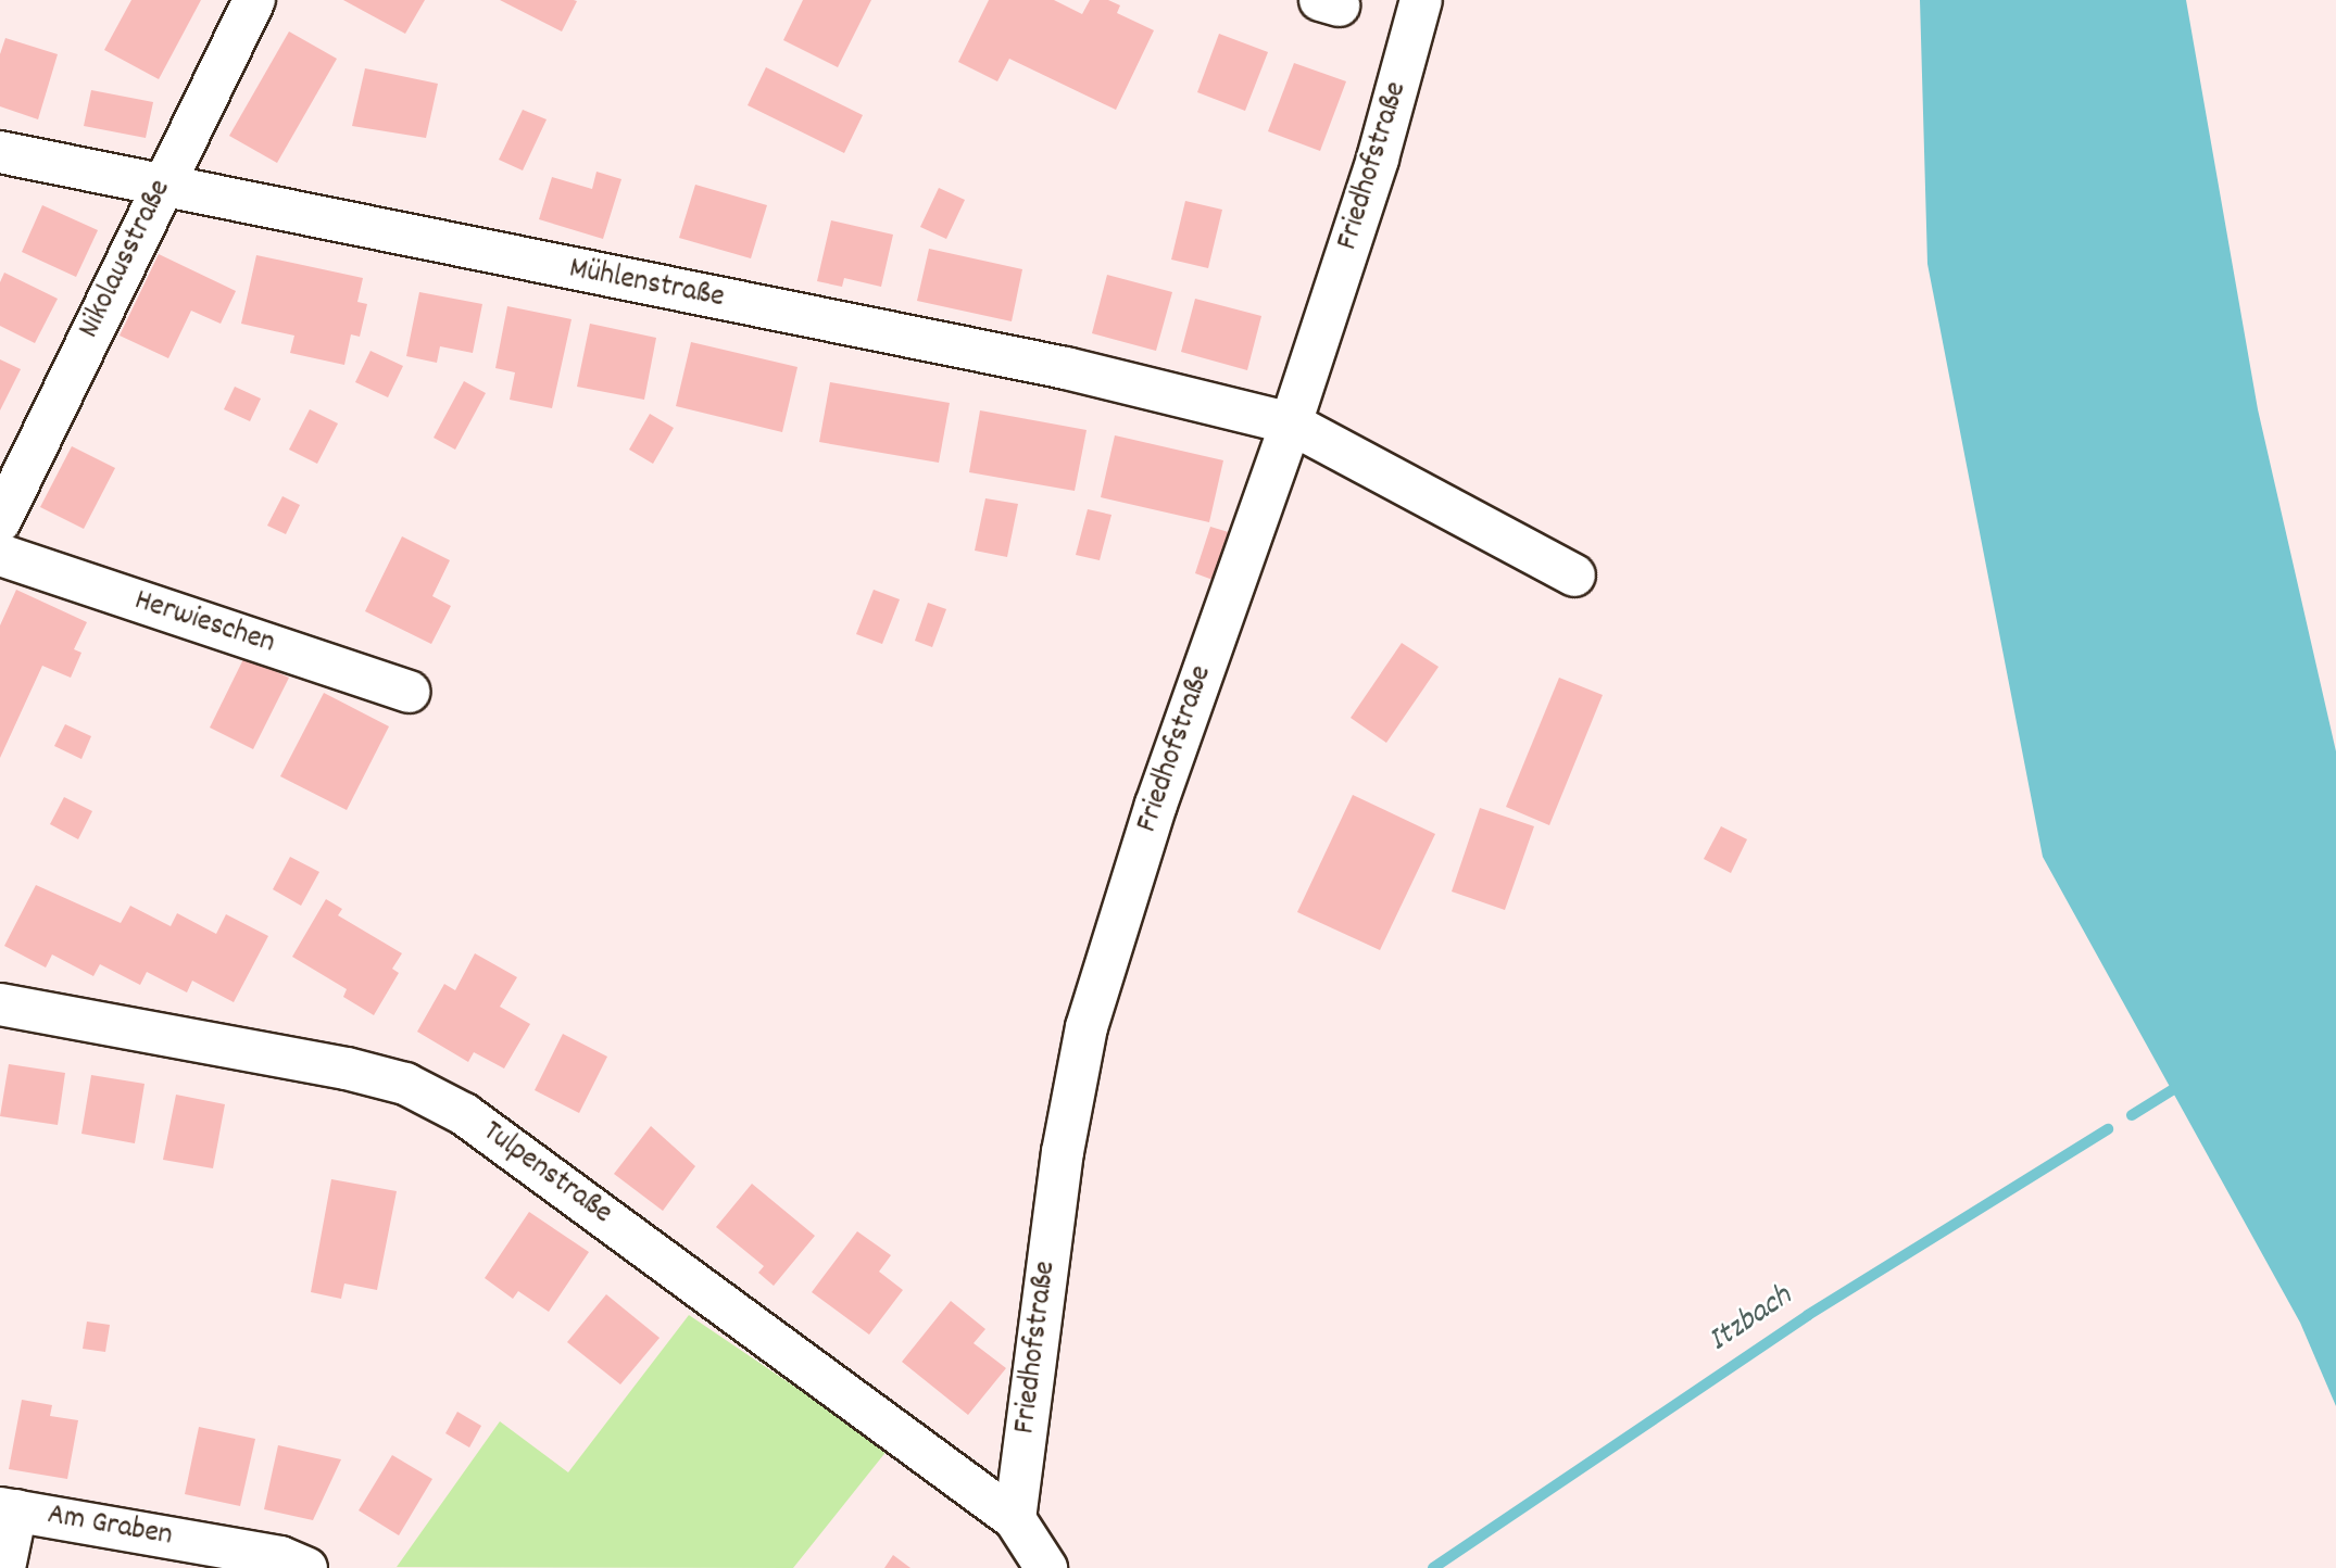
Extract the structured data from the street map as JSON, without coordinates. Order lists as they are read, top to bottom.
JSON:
{
  "streets": {
    "street": [
      "Friedhofstraße",
      "Nikolausstraße",
      "Mühlenstraße",
      "Herwieschen",
      "Tulpenstraße",
      "Am Graben"
    ]
  },
  "crossings": [
    ["Friedhofstraße", "Mühlenstraße"],
    ["Friedhofstraße", "Tulpenstraße"],
    ["Nikolausstraße", "Mühlenstraße"]
  ],
  "water": ["Itzbach"]
}
